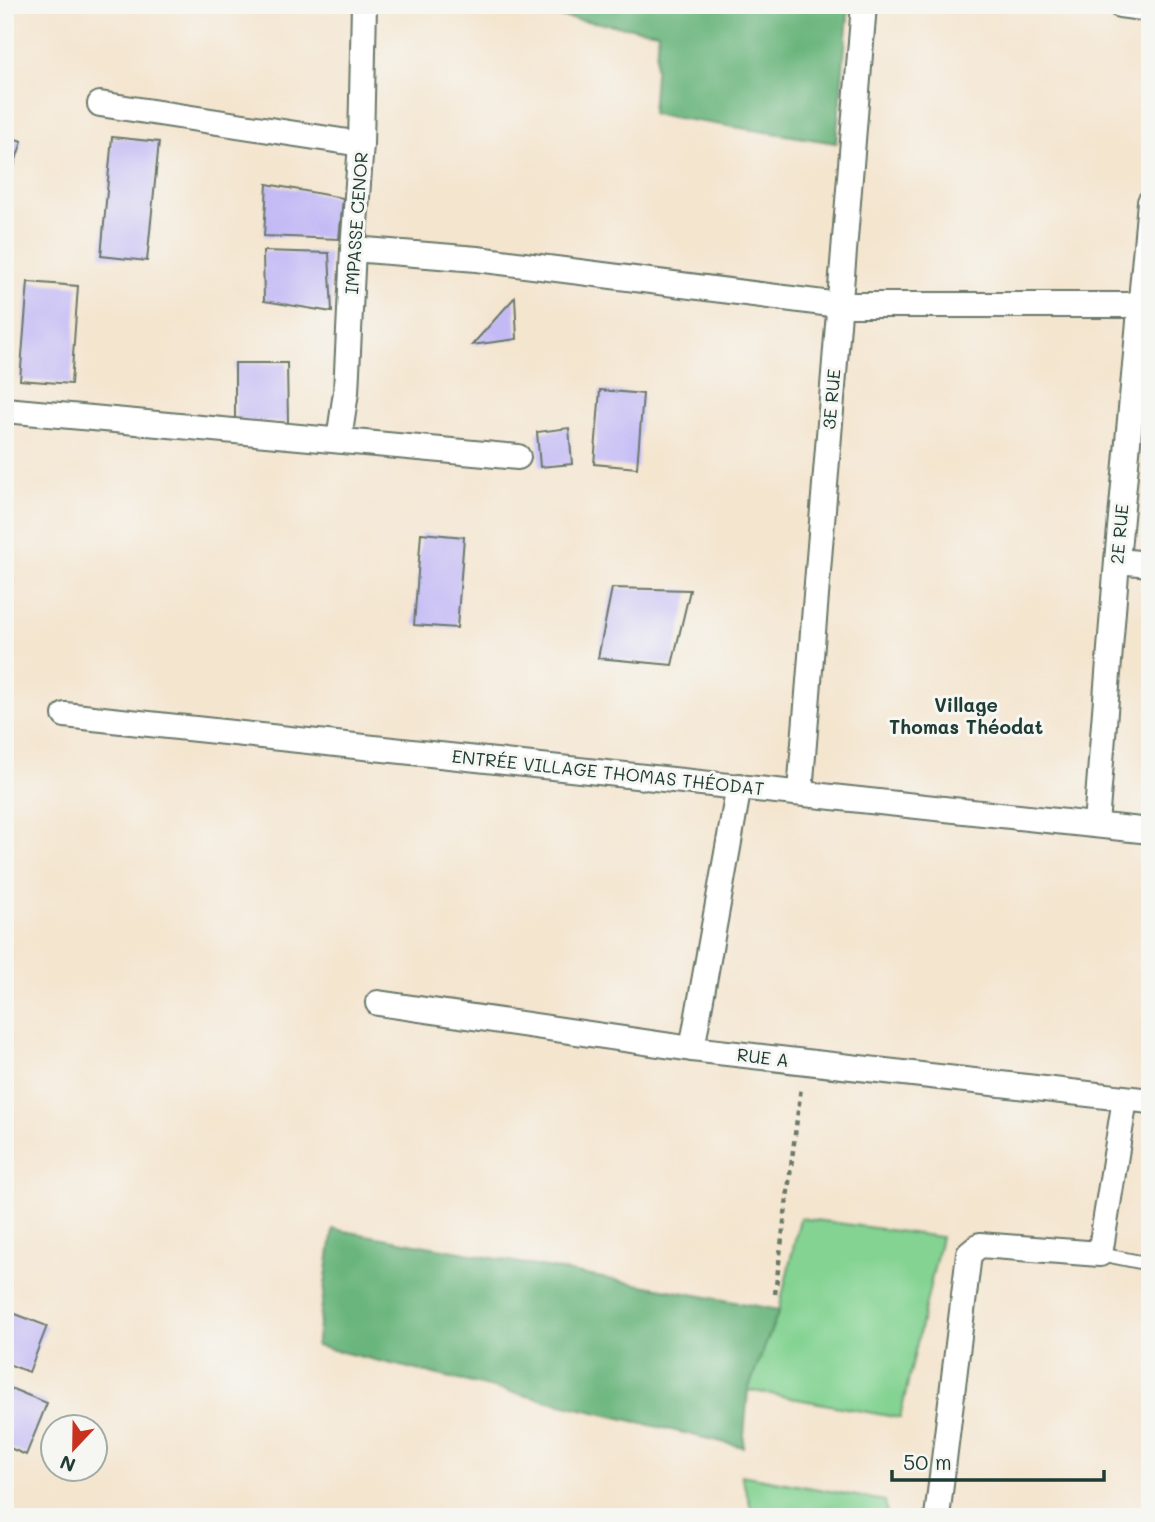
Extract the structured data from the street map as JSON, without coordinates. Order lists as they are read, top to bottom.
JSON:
{
  "streets": {
    "street": [
      "IMPASSE CENOR",
      "3E RUE",
      "2E RUE",
      "ENTRÉE VILLAGE THOMAS THÉODAT",
      "RUE A"
    ]
  },
  "crossings": [
    ["3E RUE", "ENTRÉE VILLAGE THOMAS THÉODAT"],
    ["2E RUE", "ENTRÉE VILLAGE THOMAS THÉODAT"]
  ],
  "districts": ["Village Thomas Théodat"],
  "scale_bar": "50 m",
  "north": "bottom"
}
